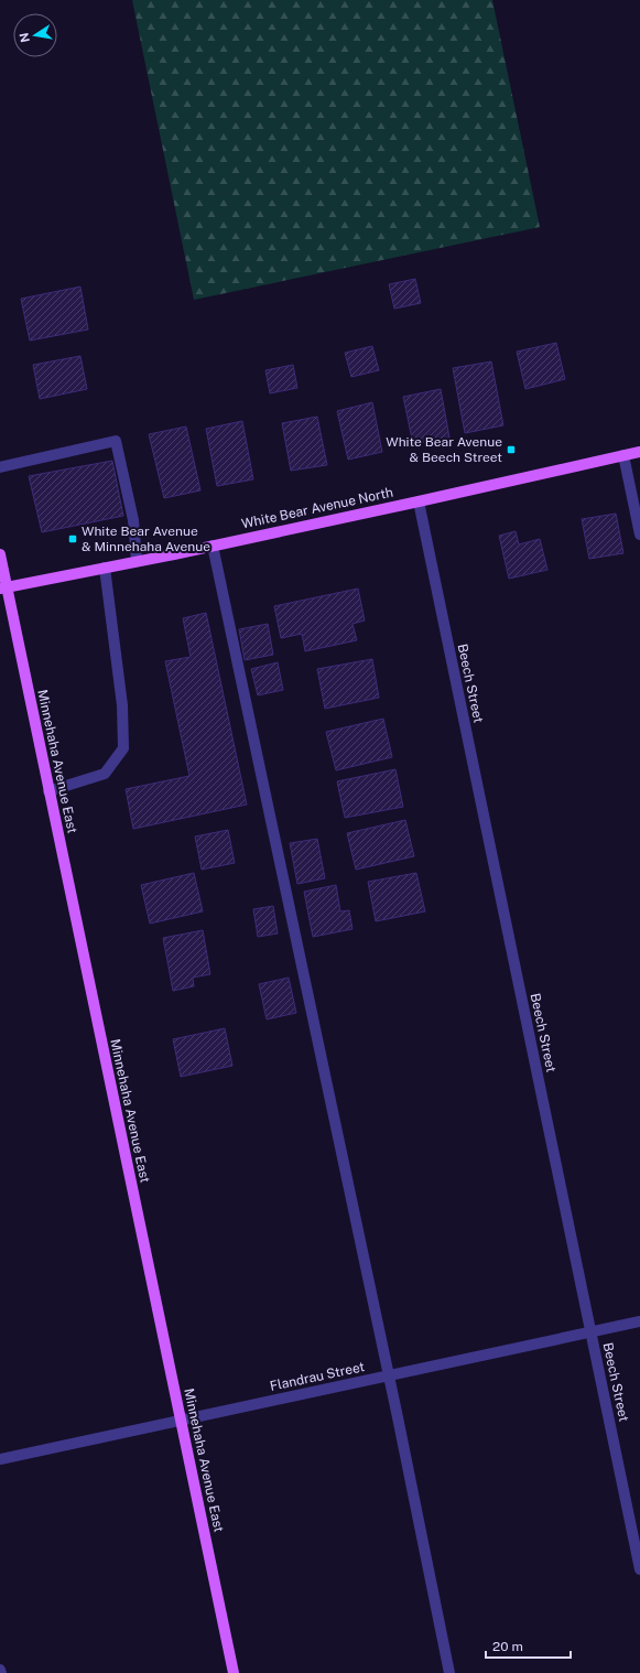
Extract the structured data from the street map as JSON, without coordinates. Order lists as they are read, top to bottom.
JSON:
{
  "streets": {
    "main road": ["White Bear Avenue North", "Minnehaha Avenue East"],
    "street": ["Beech Street", "Flandrau Street"]
  },
  "crossings": [
    ["White Bear Avenue North", "Beech Street"],
    ["White Bear Avenue North", "Minnehaha Avenue East"],
    ["Beech Street", "Flandrau Street"],
    ["Minnehaha Avenue East", "Flandrau Street"]
  ],
  "places": {
    "transit": ["White Bear Avenue & Beech Street", "White Bear Avenue & Minnehaha Avenue"]
  },
  "scale_bar": "20 m",
  "north": "left"
}
